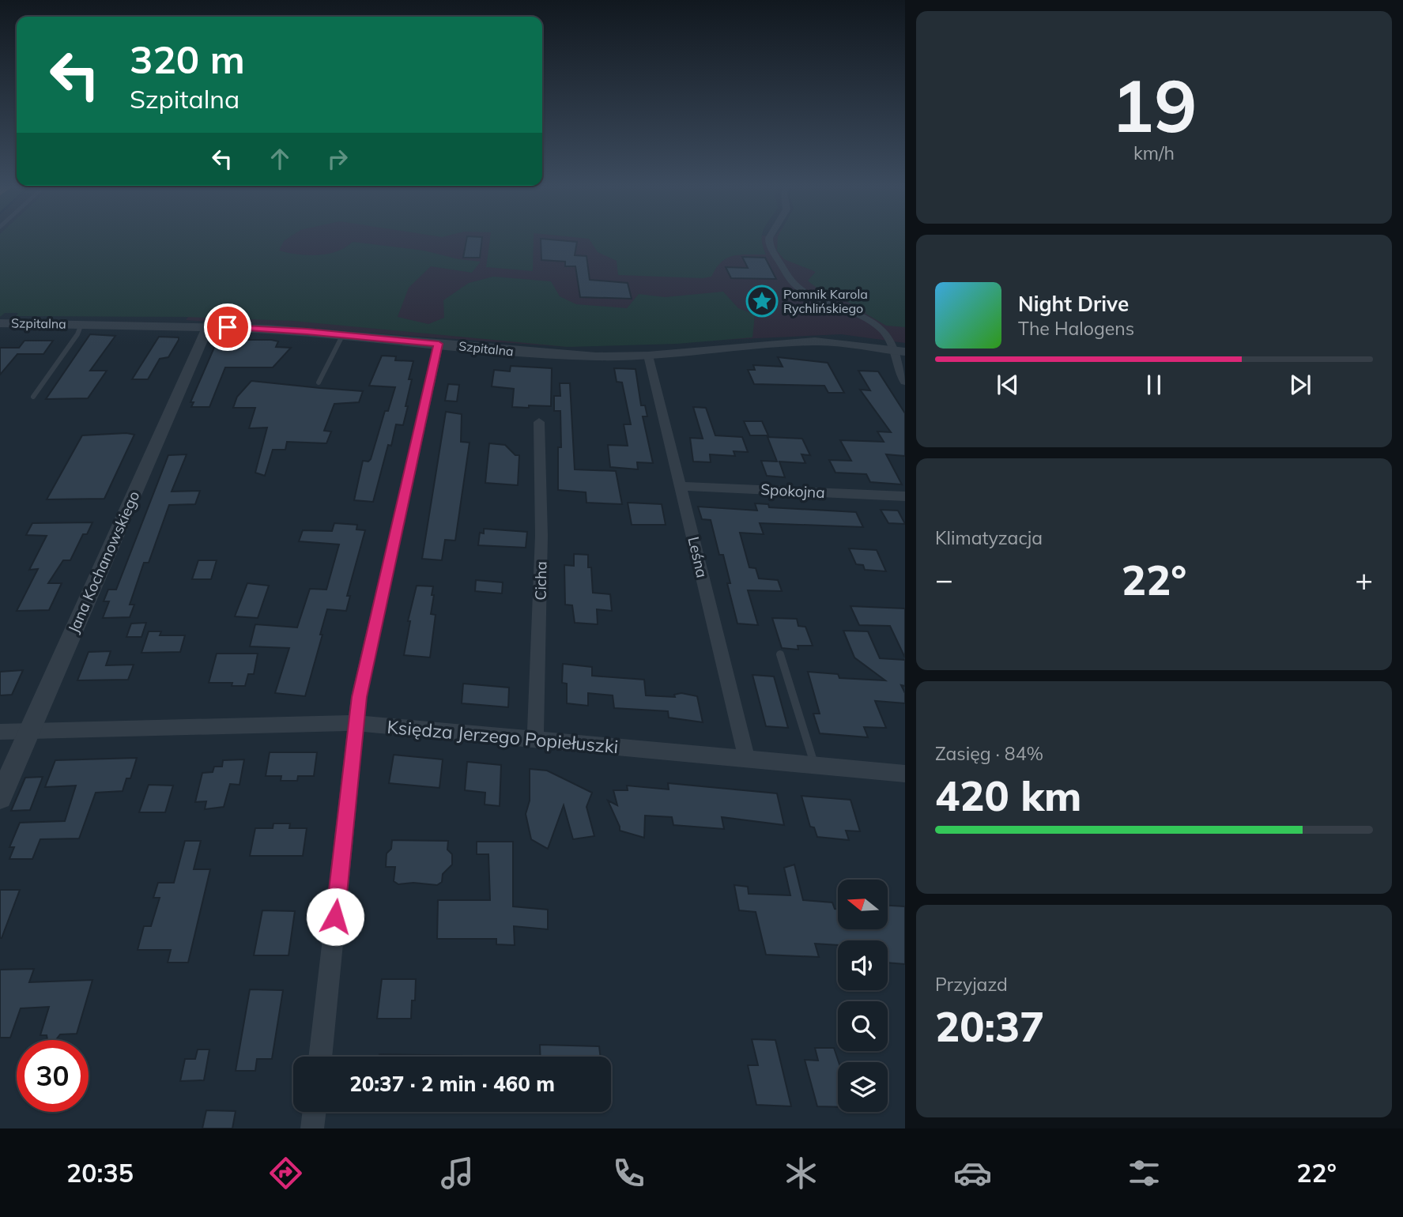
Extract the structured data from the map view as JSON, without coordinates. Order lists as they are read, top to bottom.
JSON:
{
  "streets": {
    "street": [
      "Szpitalna",
      "Spokojna",
      "Leśna",
      "Jana Kochanowskiego",
      "Cicha",
      "Księdza Jerzego Popiełuszki"
    ]
  },
  "crossings": [
    ["Szpitalna", "Leśna"],
    ["Szpitalna", "Jana Kochanowskiego"],
    ["Spokojna", "Leśna"],
    ["Leśna", "Księdza Jerzego Popiełuszki"],
    ["Jana Kochanowskiego", "Księdza Jerzego Popiełuszki"],
    ["Cicha", "Księdza Jerzego Popiełuszki"]
  ],
  "places": {
    "place": ["Pomnik Karola Rychlińskiego"]
  },
  "north": "left",
  "page": {
    "tile": [
      ["19", "km/h"],
      "Klimatyzacja",
      ["Zasięg · 84%", "420 km"],
      ["Przyjazd", "20:37"]
    ],
    "turn": ["320 m", "Szpitalna"],
    "song": ["Night Drive", "The Halogens"],
    "heat": ["−", "22°", "+"],
    "limit": "30",
    "trip": "20:37 · 2 min · 460 m",
    "tabs": ["20:35", "22°"]
  }
}
